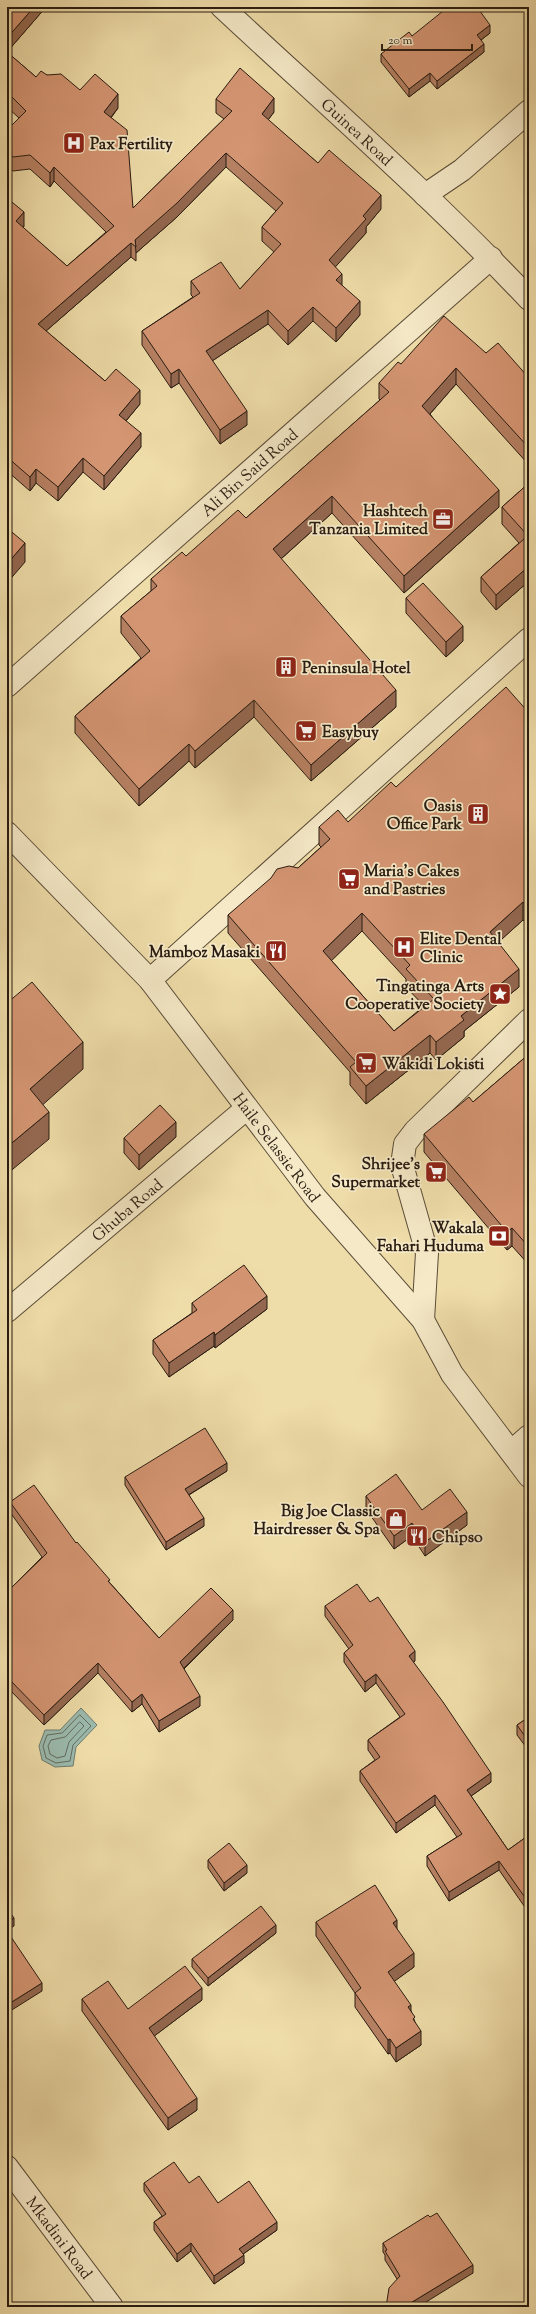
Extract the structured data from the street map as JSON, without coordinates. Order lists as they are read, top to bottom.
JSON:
{
  "streets": {
    "street": [
      "Guinea Road",
      "Ali Bin Said Road",
      "Haile Selassie Road",
      "Ghuba Road",
      "Mkadini Road"
    ]
  },
  "crossings": [
    ["Guinea Road", "Ali Bin Said Road"],
    ["Haile Selassie Road", "Ghuba Road"]
  ],
  "places": {
    "hospital": ["Pax Fertility", "Elite Dental Clinic"],
    "office": ["Hashtech Tanzania Limited"],
    "building": ["Peninsula Hotel", "Oasis Office Park"],
    "supermarket": [
      "Easybuy",
      "Maria's Cakes and Pastries",
      "Wakidi Lokisti",
      "Shrijee's Supermarket"
    ],
    "restaurant": ["Mamboz Masaki", "Chipso"],
    "place": ["Tingatinga Arts Cooperative Society"],
    "bank": ["Wakala Fahari Huduma"],
    "shop": ["Big Joe Classic Hairdresser & Spa"]
  },
  "scale_bar": "20 m"
}
